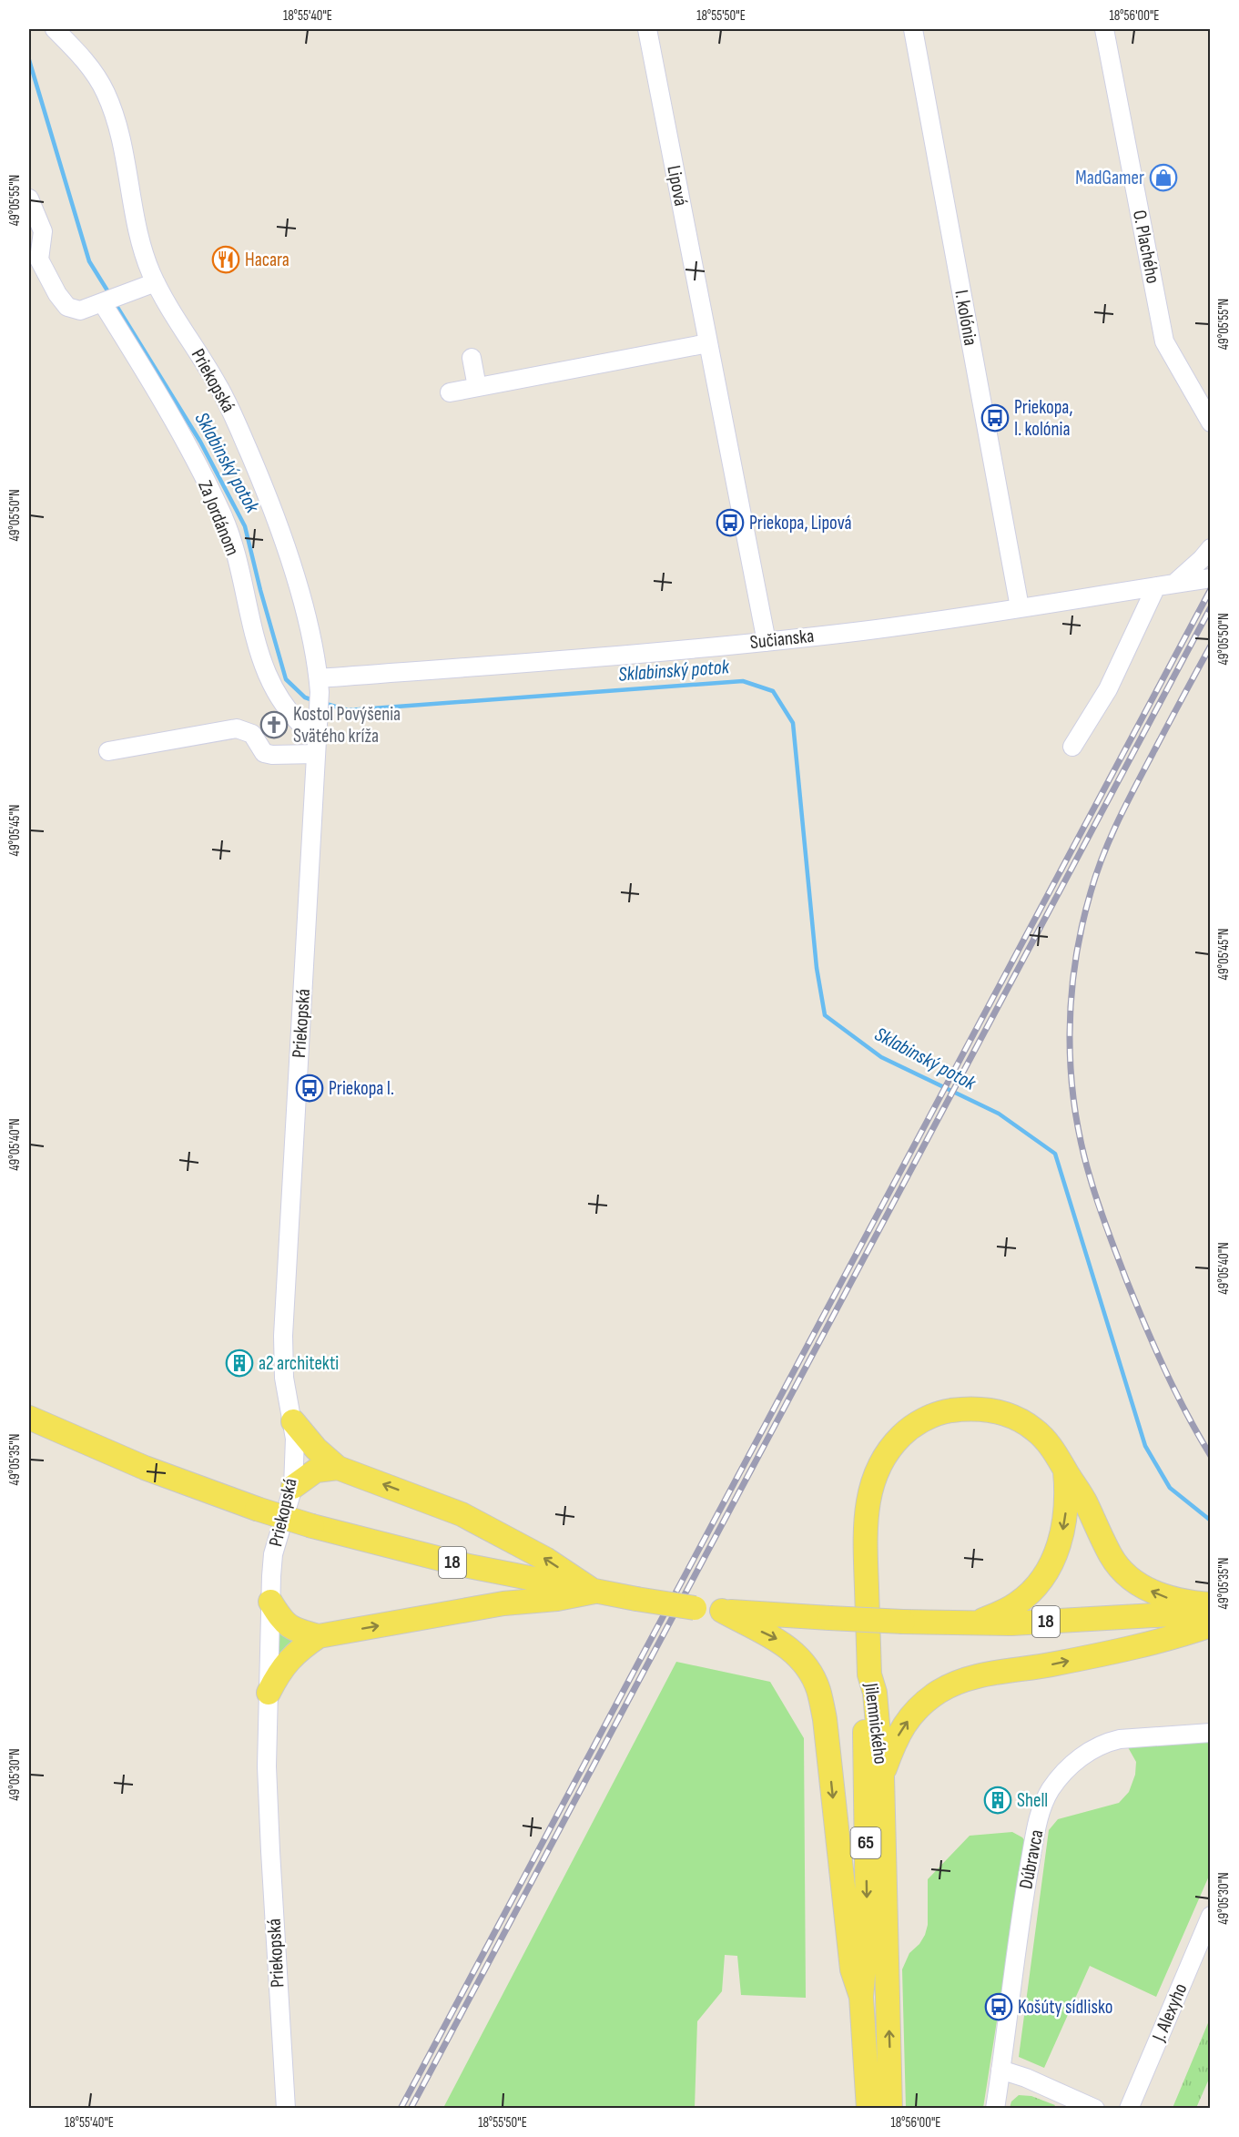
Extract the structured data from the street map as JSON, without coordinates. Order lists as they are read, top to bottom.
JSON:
{
  "streets": {
    "main road": ["18", "Jilemnického", "65"],
    "street": [
      "Lipová",
      "O. Plachého",
      "I. kolónia",
      "Priekopská",
      "Za Jordánom",
      "Sučianska",
      "Dúbravca",
      "J. Alexyho"
    ]
  },
  "crossings": [
    ["Lipová", "Sučianska"],
    ["I. kolónia", "Sučianska"],
    ["Priekopská", "Za Jordánom"],
    ["Priekopská", "Sučianska"]
  ],
  "water": ["Sklabinský potok"],
  "places": {
    "shop": ["MadGamer"],
    "restaurant": ["Hacara"],
    "bus stop": [
      "Priekopa, I. kolónia",
      "Priekopa, Lipová",
      "Priekopa I.",
      "Košúty sídlisko"
    ],
    "church": ["Kostol Povýšenia Svätého kríža"],
    "building": ["a2 architekti", "Shell"]
  },
  "coordinates": [
    "18°55'40\"E",
    "18°55'50\"E",
    "18°56'00\"E",
    "49°05'55\"N",
    "49°05'50\"N",
    "49°05'45\"N",
    "49°05'40\"N",
    "49°05'35\"N",
    "49°05'30\"N"
  ]
}
